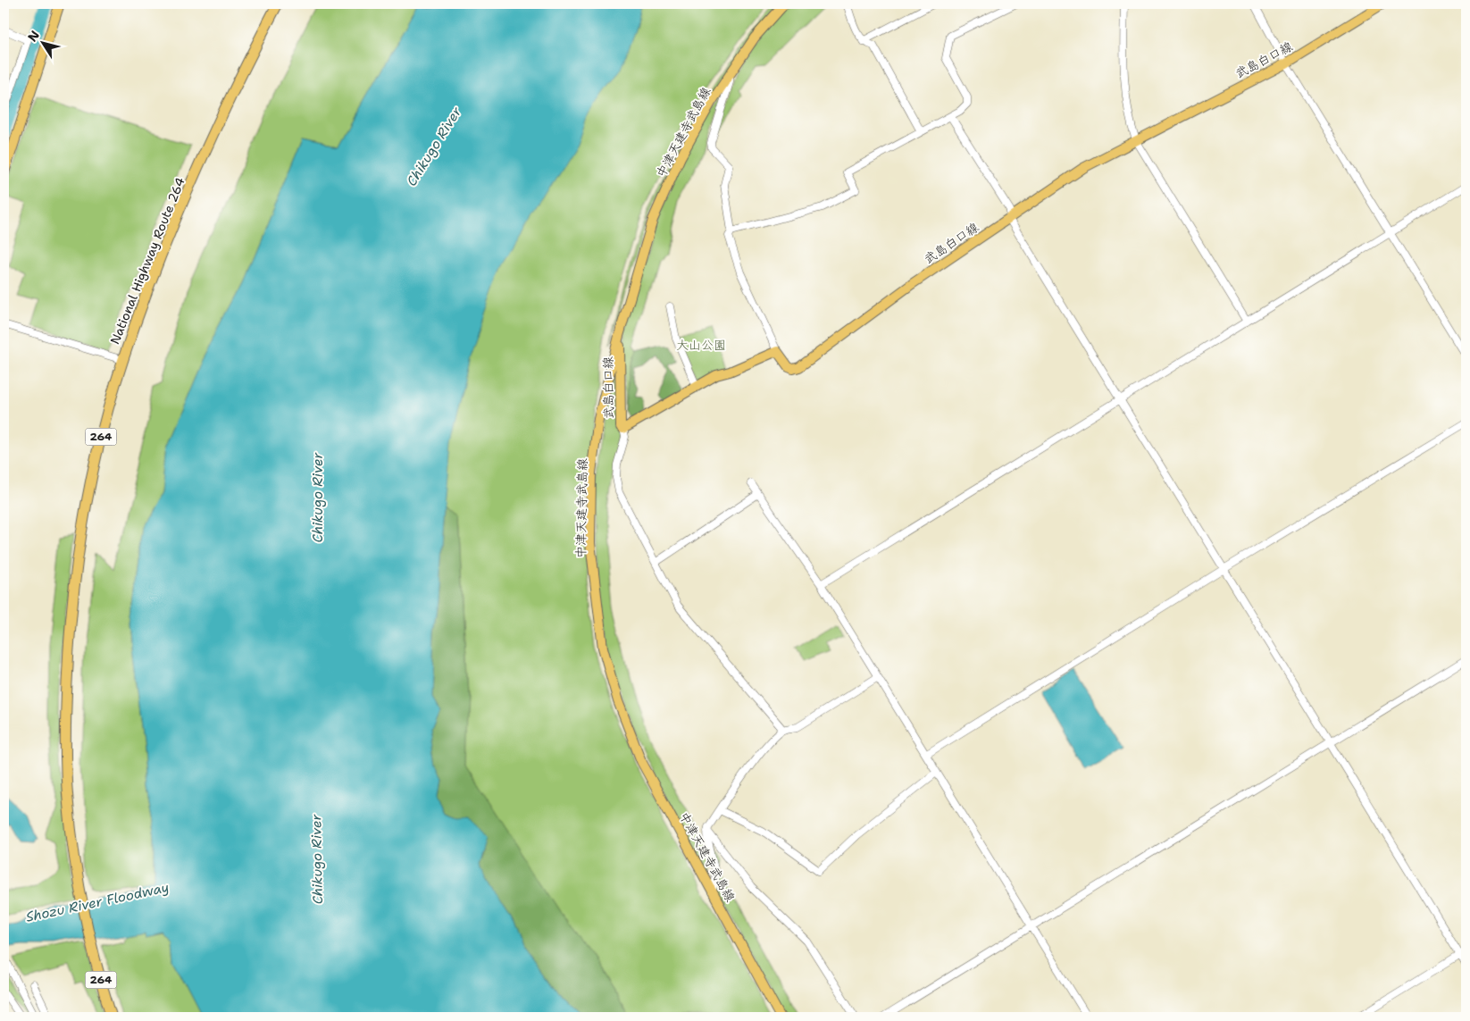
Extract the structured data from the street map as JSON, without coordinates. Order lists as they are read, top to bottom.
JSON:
{
  "streets": {
    "highway": ["National Highway Route 264", "264"],
    "main road": ["武島白口線", "中津天建寺武島線"]
  },
  "crossings": [
    ["武島白口線", "中津天建寺武島線"]
  ],
  "water": ["Chikugo River", "Shozu River Floodway"],
  "parks": ["大山公園"],
  "north": "top left"
}
